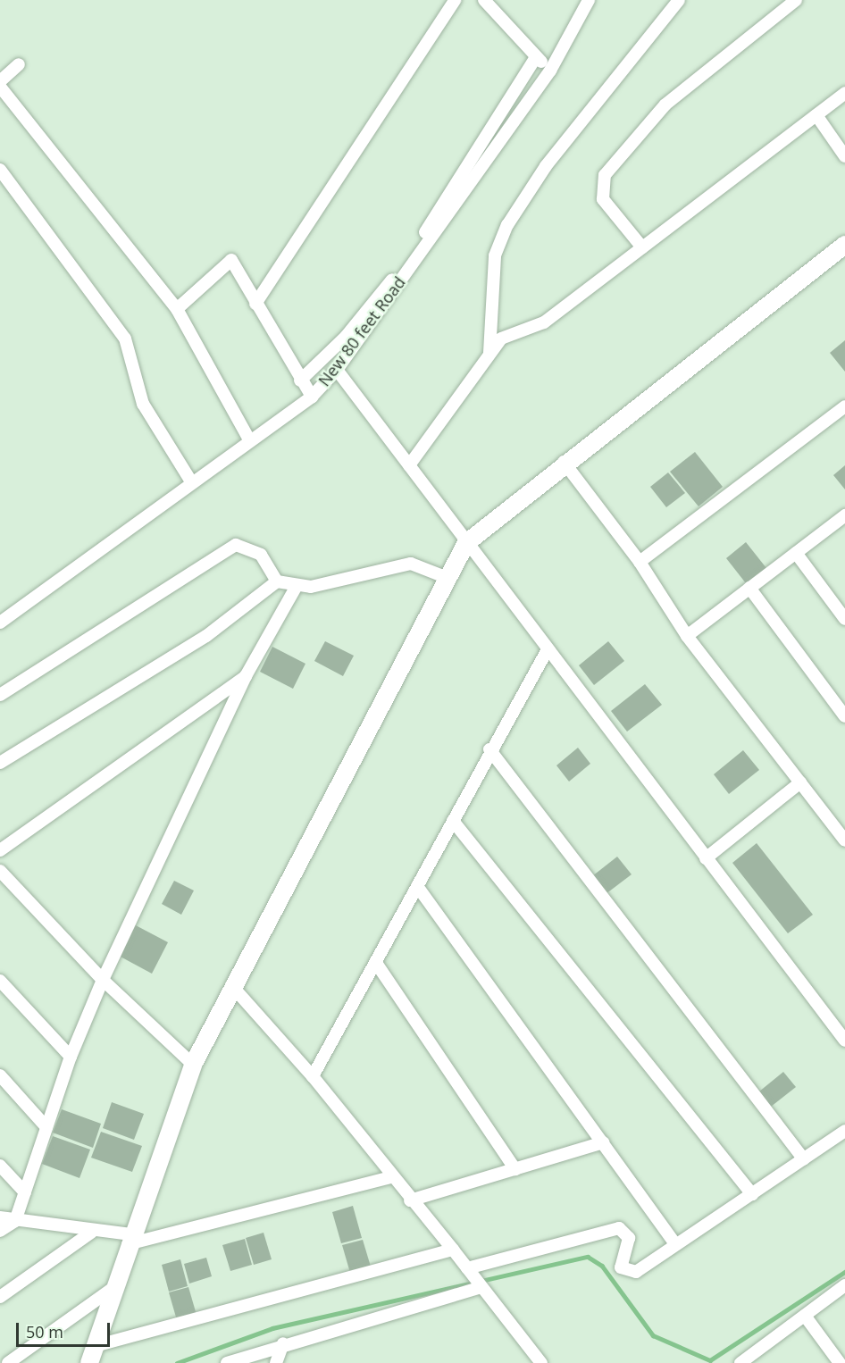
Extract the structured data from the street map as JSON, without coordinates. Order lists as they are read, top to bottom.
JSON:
{
  "streets": {
    "street": ["New 80 feet Road"]
  },
  "scale_bar": "50 m"
}
